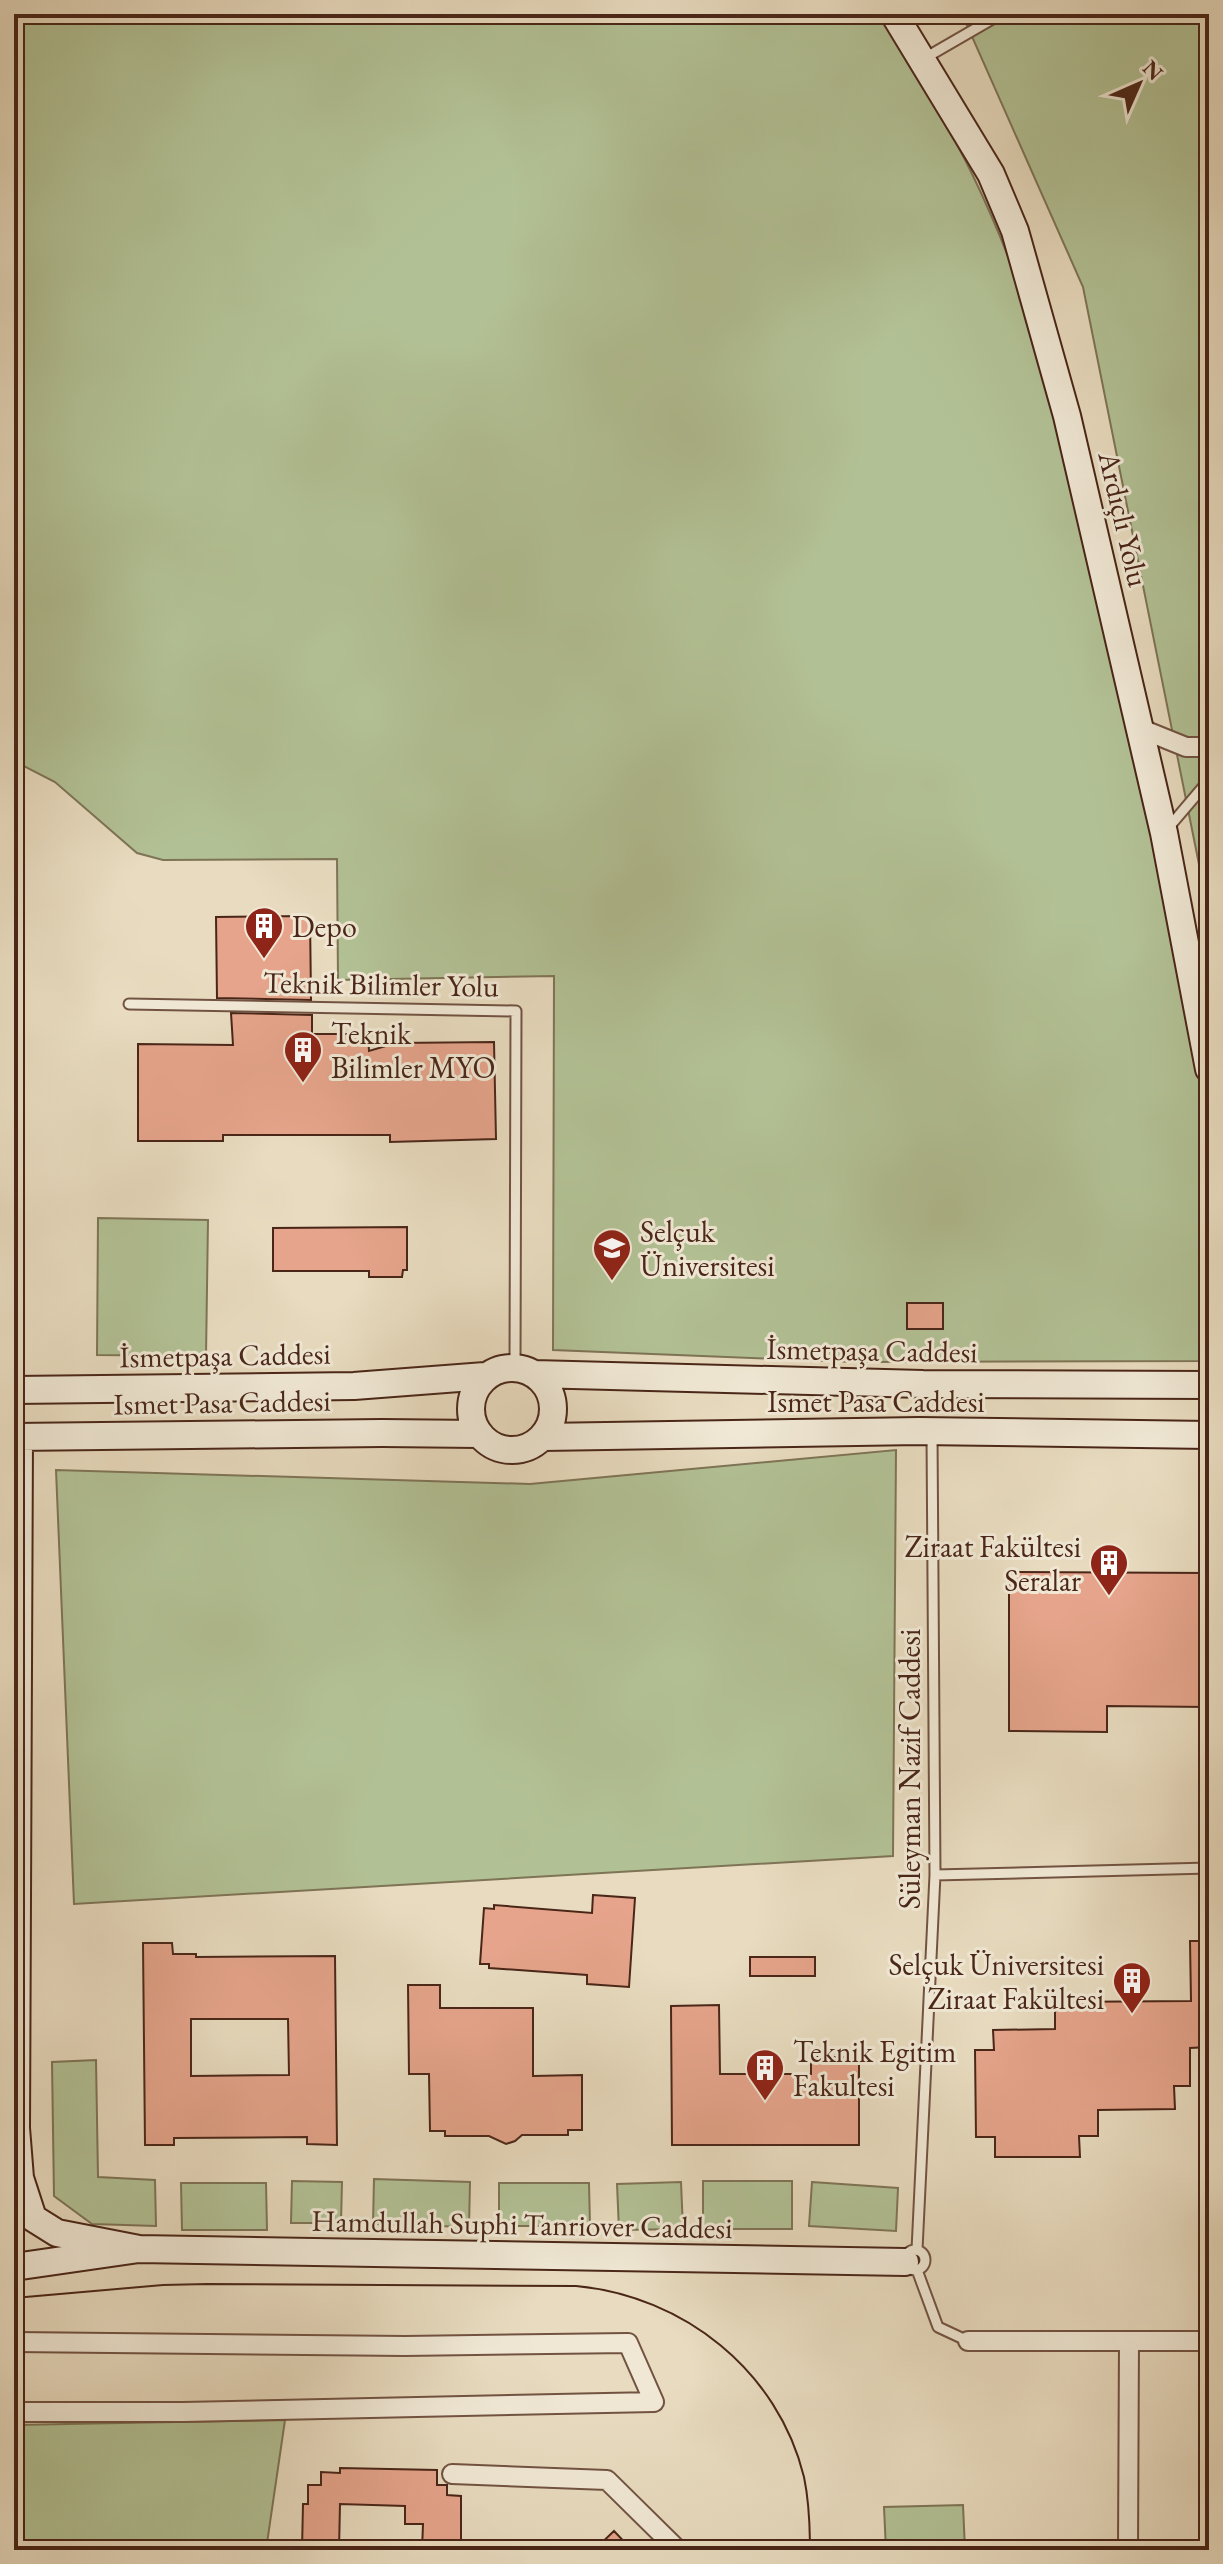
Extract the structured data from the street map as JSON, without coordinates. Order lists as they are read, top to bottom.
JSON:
{
  "streets": {
    "street": [
      "Ardıçlı Yolu",
      "İsmetpaşa Caddesi",
      "Ismet Pasa Caddesi",
      "Hamdullah Suphi Tanriover Caddesi"
    ],
    "lane": ["Teknik Bilimler Yolu", "Süleyman Nazif Caddesi"]
  },
  "crossings": [
    ["Teknik Bilimler Yolu", "İsmetpaşa Caddesi"],
    ["Teknik Bilimler Yolu", "Ismet Pasa Caddesi"],
    ["İsmetpaşa Caddesi", "Ismet Pasa Caddesi"],
    ["Ismet Pasa Caddesi", "Süleyman Nazif Caddesi"],
    ["Süleyman Nazif Caddesi", "Hamdullah Suphi Tanriover Caddesi"]
  ],
  "places": {
    "building": [
      "Depo",
      "Teknik Bilimler MYO",
      "Ziraat Fakültesi Seralar",
      "Selçuk Üniversitesi Ziraat Fakültesi",
      "Teknik Egitim Fakultesi"
    ],
    "school or university": ["Selçuk Üniversitesi"]
  },
  "north": "top right"
}
